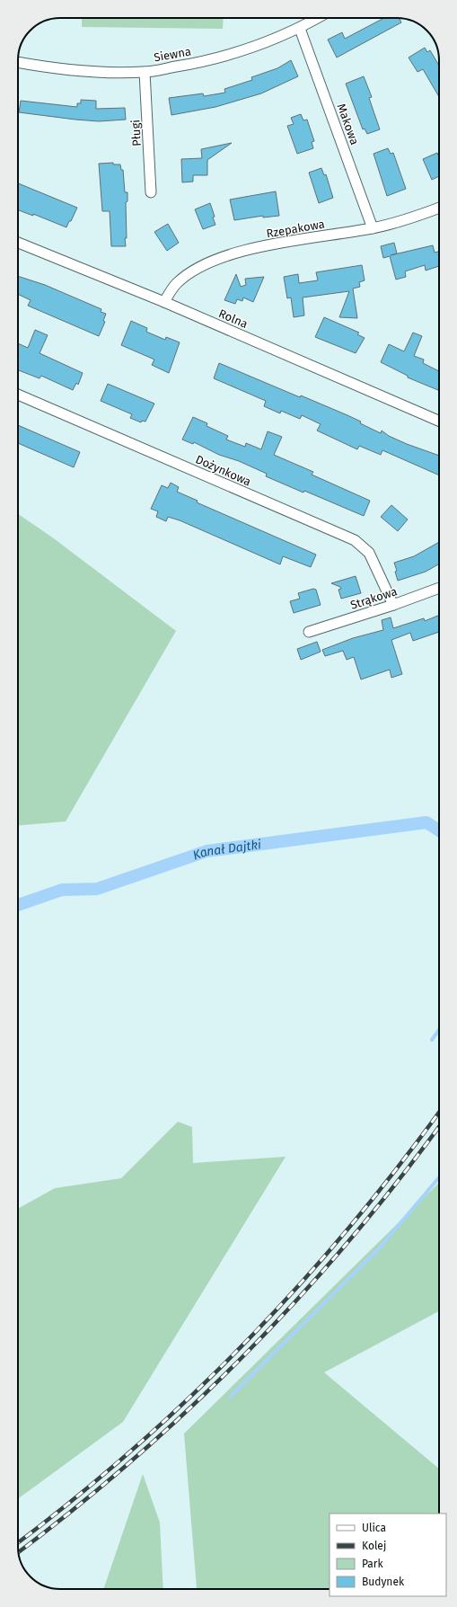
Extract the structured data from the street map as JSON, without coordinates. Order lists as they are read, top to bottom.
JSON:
{
  "streets": {
    "street": [
      "Siewna",
      "Makowa",
      "Pługi",
      "Rzepakowa",
      "Rolna",
      "Dożynkowa",
      "Strąkowa"
    ]
  },
  "crossings": [
    ["Siewna", "Makowa"],
    ["Siewna", "Pługi"],
    ["Makowa", "Rzepakowa"],
    ["Rzepakowa", "Rolna"],
    ["Dożynkowa", "Strąkowa"]
  ],
  "water": ["Kanał Dajtki"],
  "legend": [
    "Ulica",
    "Kolej",
    "Park",
    "Budynek"
  ]
}
